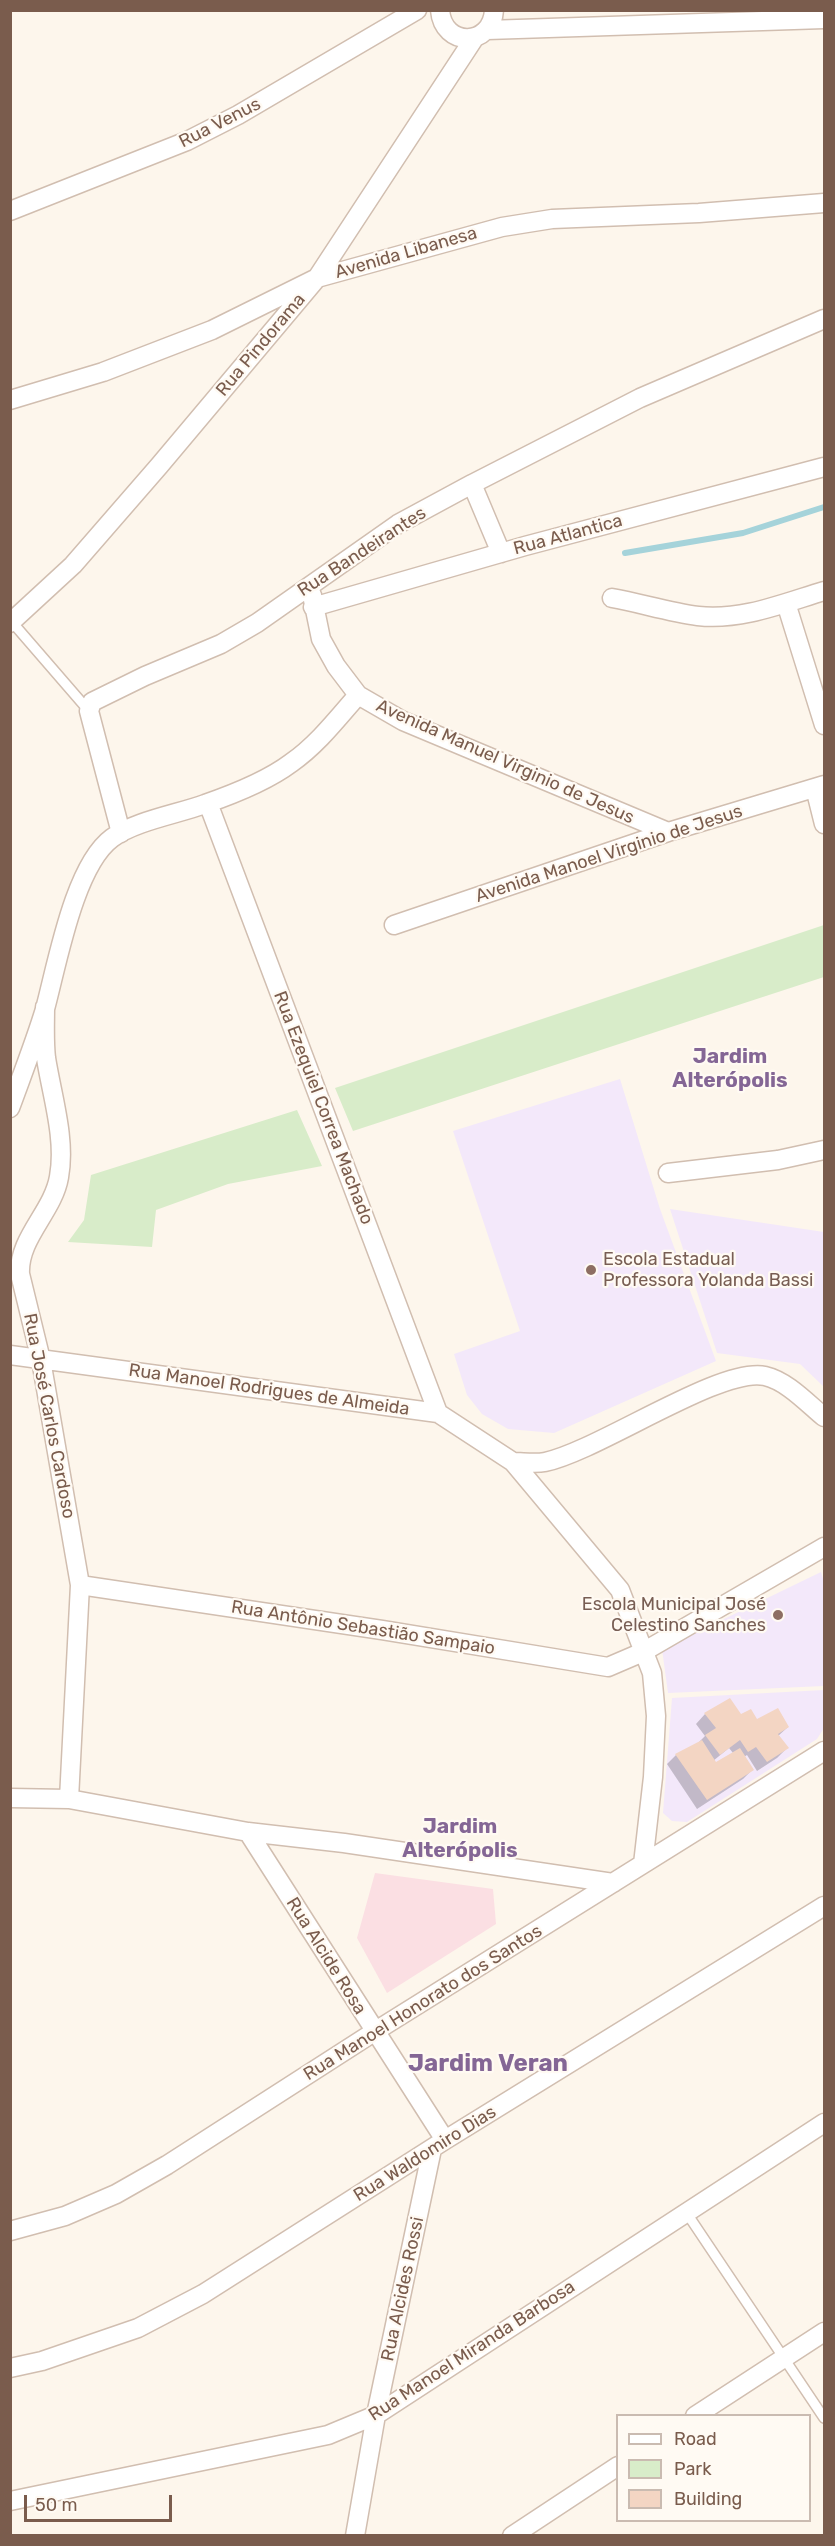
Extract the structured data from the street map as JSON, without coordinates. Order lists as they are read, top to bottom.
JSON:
{
  "streets": {
    "street": [
      "Rua Venus",
      "Avenida Libanesa",
      "Rua Pindorama",
      "Rua Atlantica",
      "Rua Bandeirantes",
      "Avenida Manuel Virginio de Jesus",
      "Avenida Manoel Virginio de Jesus",
      "Rua Ezequiel Correa Machado",
      "Rua Manoel Rodrigues de Almeida",
      "Rua José Carlos Cardoso",
      "Rua Antônio Sebastião Sampaio",
      "Rua Alcide Rosa",
      "Rua Manoel Honorato dos Santos",
      "Rua Waldomiro Dias",
      "Rua Alcides Rossi",
      "Rua Manoel Miranda Barbosa"
    ]
  },
  "crossings": [
    ["Avenida Libanesa", "Rua Pindorama"],
    ["Rua Atlantica", "Avenida Manuel Virginio de Jesus"],
    ["Rua Bandeirantes", "Avenida Manuel Virginio de Jesus"],
    ["Avenida Manuel Virginio de Jesus", "Avenida Manoel Virginio de Jesus"],
    ["Rua Ezequiel Correa Machado", "Rua Manoel Rodrigues de Almeida"],
    ["Rua Manoel Rodrigues de Almeida", "Rua José Carlos Cardoso"],
    ["Rua Manoel Rodrigues de Almeida", "Rua Antônio Sebastião Sampaio"],
    ["Rua Manoel Rodrigues de Almeida", "Rua Manoel Honorato dos Santos"],
    ["Rua José Carlos Cardoso", "Rua Antônio Sebastião Sampaio"],
    ["Rua Alcide Rosa", "Rua Manoel Honorato dos Santos"],
    ["Rua Alcide Rosa", "Rua Waldomiro Dias"],
    ["Rua Alcide Rosa", "Rua Alcides Rossi"],
    ["Rua Waldomiro Dias", "Rua Alcides Rossi"],
    ["Rua Alcides Rossi", "Rua Manoel Miranda Barbosa"]
  ],
  "districts": ["Jardim Alterópolis", "Jardim Alterópolis", "Jardim Veran"],
  "places": ["Escola Estadual Professora Yolanda Bassi", "Escola Municipal José Celestino Sanches"],
  "legend": ["Road", "Park", "Building"],
  "scale_bar": "50 m"
}
